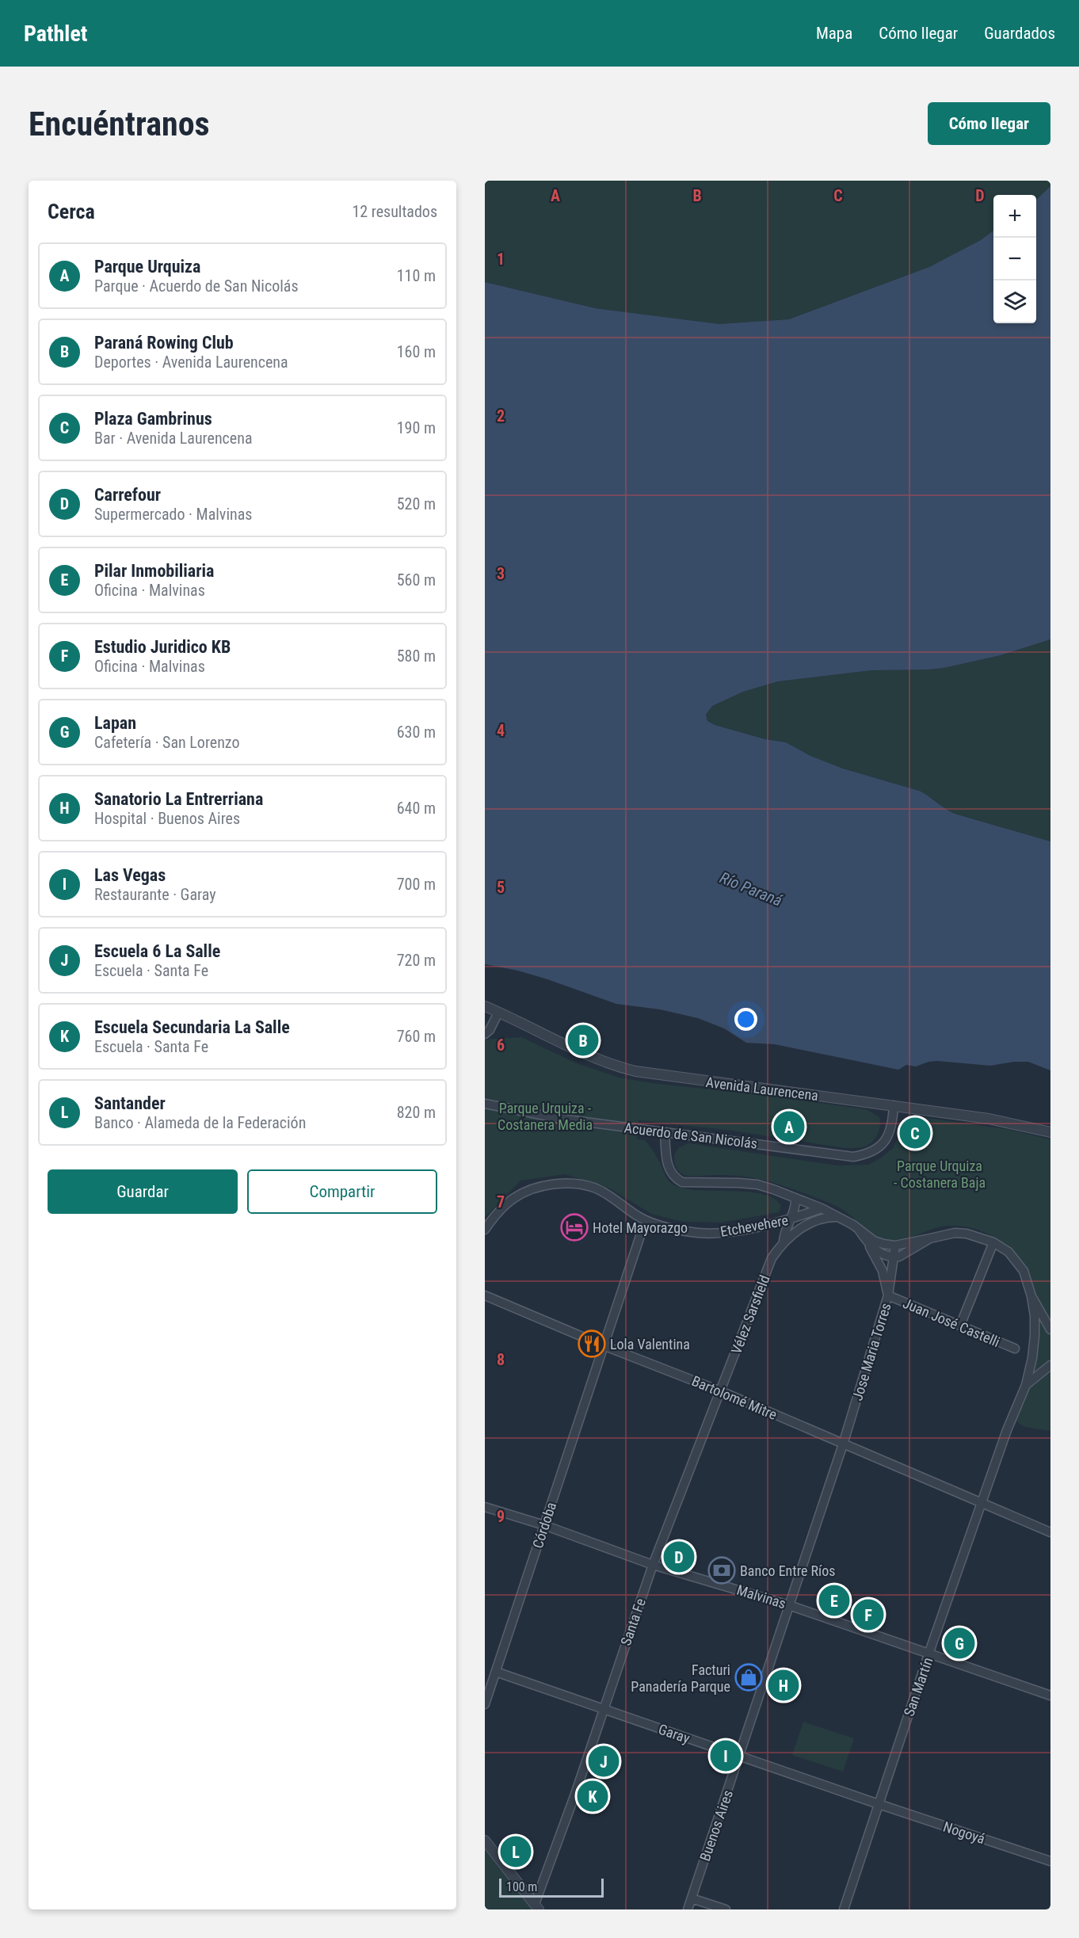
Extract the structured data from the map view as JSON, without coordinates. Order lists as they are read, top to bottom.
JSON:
{
  "streets": {
    "street": [
      "Avenida Laurencena",
      "Acuerdo de San Nicolás",
      "Etchevehere",
      "Vélez Sarsfield",
      "Juan José Castelli",
      "Jose Maria Torres",
      "Bartolomé Mitre",
      "Córdoba",
      "Malvinas",
      "Santa Fe",
      "San Martín",
      "Garay",
      "Buenos Aires",
      "Nogoyá"
    ]
  },
  "crossings": [
    ["Avenida Laurencena", "Acuerdo de San Nicolás"],
    ["Acuerdo de San Nicolás", "Etchevehere"],
    ["Etchevehere", "Vélez Sarsfield"],
    ["Etchevehere", "Córdoba"],
    ["Vélez Sarsfield", "Bartolomé Mitre"],
    ["Vélez Sarsfield", "Santa Fe"],
    ["Juan José Castelli", "Jose Maria Torres"],
    ["Jose Maria Torres", "Bartolomé Mitre"],
    ["Jose Maria Torres", "Buenos Aires"],
    ["Bartolomé Mitre", "Córdoba"],
    ["Bartolomé Mitre", "Santa Fe"],
    ["Bartolomé Mitre", "San Martín"],
    ["Bartolomé Mitre", "Buenos Aires"],
    ["Córdoba", "Malvinas"],
    ["Córdoba", "Garay"],
    ["Malvinas", "Santa Fe"],
    ["Malvinas", "San Martín"],
    ["Malvinas", "Buenos Aires"],
    ["Santa Fe", "Garay"],
    ["San Martín", "Garay"],
    ["San Martín", "Nogoyá"],
    ["Garay", "Buenos Aires"],
    ["Garay", "Nogoyá"]
  ],
  "water": ["Río Paraná"],
  "parks": ["Parque Urquiza - Costanera Media", "Parque Urquiza - Costanera Baja"],
  "places": {
    "hotel": ["Hotel Mayorazgo"],
    "restaurant": ["Lola Valentina"],
    "bank": ["Banco Entre Ríos"],
    "shop": ["Facturi Panadería Parque"]
  },
  "scale_bar": "100 m",
  "page": {
    "header": "Pathlet",
    "nav": ["Mapa", "Cómo llegar", "Guardados"],
    "buttons": [
      "Cómo llegar",
      ["Guardar", "Compartir"]
    ],
    "title": "Encuéntranos",
    "heading": ["Cerca", "12 resultados"],
    "map_buttons": ["+", "−"],
    "list": [
      {
        "mark": "A",
        "name": "Parque Urquiza",
        "note": "Parque · Acuerdo de San Nicolás",
        "value": "110 m"
      },
      {
        "mark": "B",
        "name": "Paraná Rowing Club",
        "note": "Deportes · Avenida Laurencena",
        "value": "160 m"
      },
      {
        "mark": "C",
        "name": "Plaza Gambrinus",
        "note": "Bar · Avenida Laurencena",
        "value": "190 m"
      },
      {
        "mark": "D",
        "name": "Carrefour",
        "note": "Supermercado · Malvinas",
        "value": "520 m"
      },
      {
        "mark": "E",
        "name": "Pilar Inmobiliaria",
        "note": "Oficina · Malvinas",
        "value": "560 m"
      },
      {
        "mark": "F",
        "name": "Estudio Juridico KB",
        "note": "Oficina · Malvinas",
        "value": "580 m"
      },
      {
        "mark": "G",
        "name": "Lapan",
        "note": "Cafetería · San Lorenzo",
        "value": "630 m"
      },
      {
        "mark": "H",
        "name": "Sanatorio La Entrerriana",
        "note": "Hospital · Buenos Aires",
        "value": "640 m"
      },
      {
        "mark": "I",
        "name": "Las Vegas",
        "note": "Restaurante · Garay",
        "value": "700 m"
      },
      {
        "mark": "J",
        "name": "Escuela 6 La Salle",
        "note": "Escuela · Santa Fe",
        "value": "720 m"
      },
      {
        "mark": "K",
        "name": "Escuela Secundaria La Salle",
        "note": "Escuela · Santa Fe",
        "value": "760 m"
      },
      {
        "mark": "L",
        "name": "Santander",
        "note": "Banco · Alameda de la Federación",
        "value": "820 m"
      }
    ],
    "pins": [
      "B",
      "A",
      "C",
      "D",
      "E",
      "F",
      "G",
      "H",
      "I",
      "J",
      "K",
      "L"
    ],
    "scale": "100 m"
  },
  "grid": {
    "columns": [
      "A",
      "B",
      "C",
      "D"
    ],
    "rows": [
      "1",
      "2",
      "3",
      "4",
      "5",
      "6",
      "7",
      "8",
      "9"
    ]
  }
}
